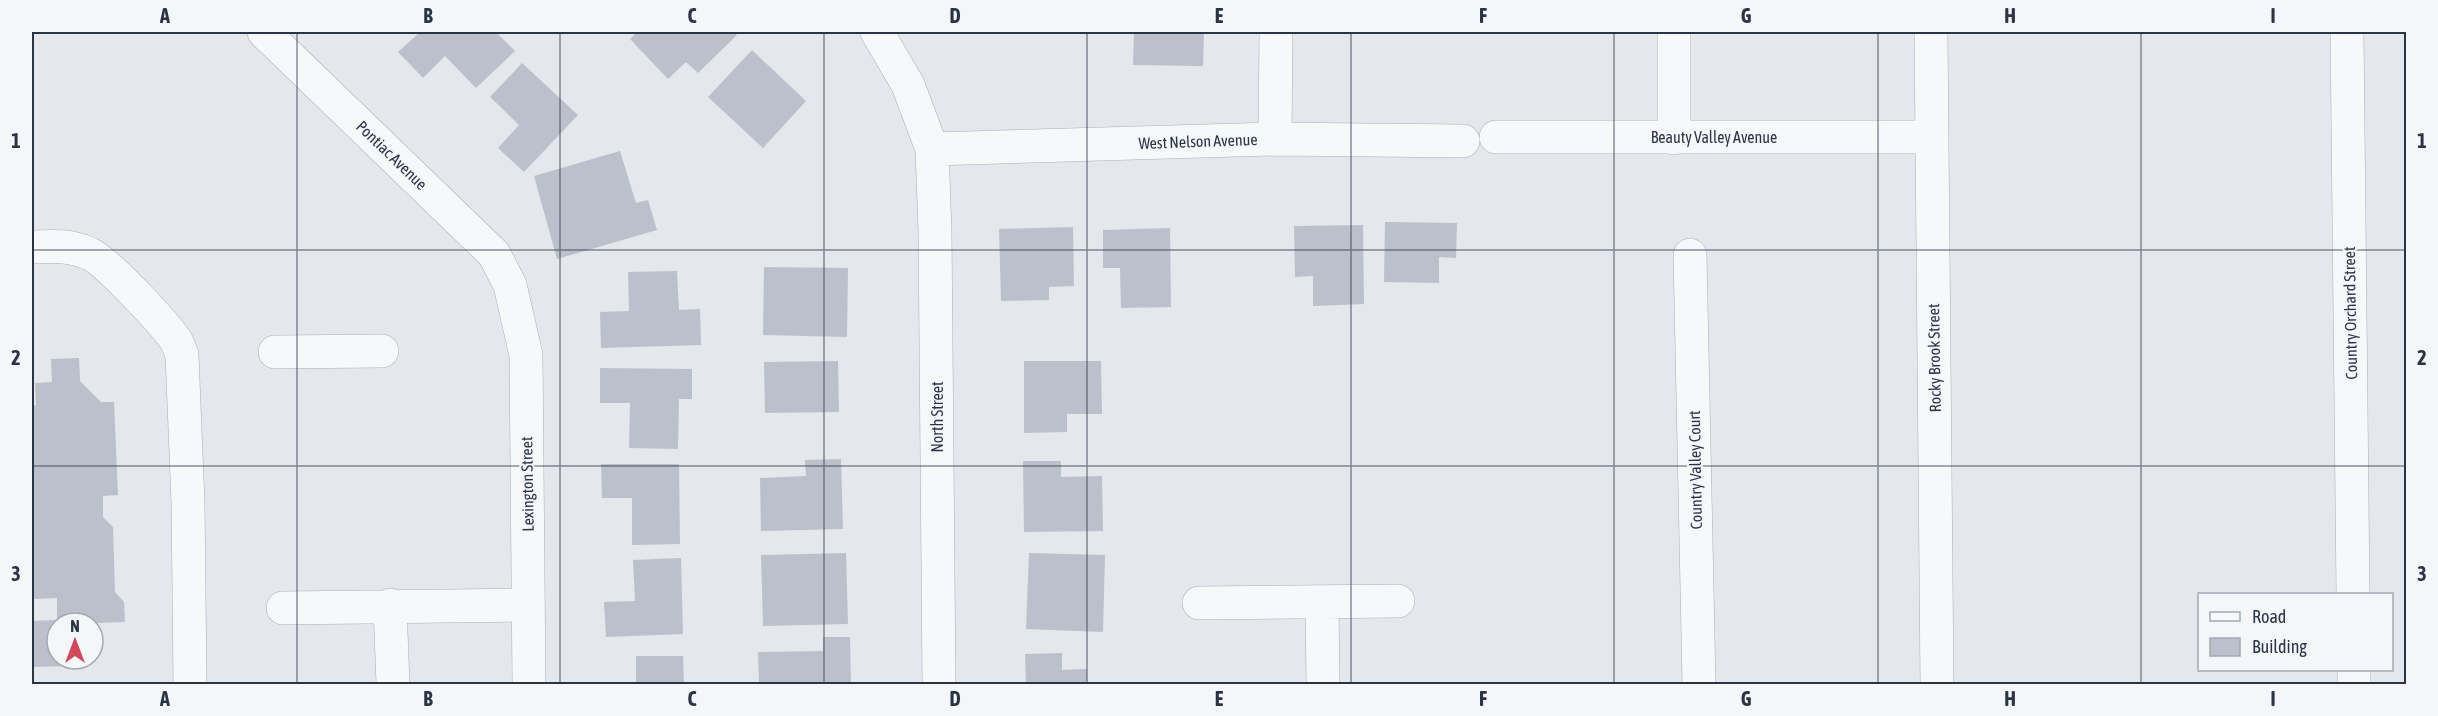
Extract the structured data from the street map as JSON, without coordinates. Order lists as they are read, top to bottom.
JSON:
{
  "streets": {
    "street": [
      "Beauty Valley Avenue",
      "West Nelson Avenue",
      "Pontiac Avenue",
      "Country Orchard Street",
      "Rocky Brook Street",
      "North Street",
      "Country Valley Court",
      "Lexington Street"
    ]
  },
  "crossings": [
    ["Beauty Valley Avenue", "Rocky Brook Street"],
    ["West Nelson Avenue", "North Street"],
    ["Pontiac Avenue", "Lexington Street"]
  ],
  "legend": ["Road", "Building"],
  "north": "top",
  "grid": {
    "columns": [
      "A",
      "B",
      "C",
      "D",
      "E",
      "F",
      "G",
      "H",
      "I"
    ],
    "rows": ["1", "2", "3"]
  }
}
